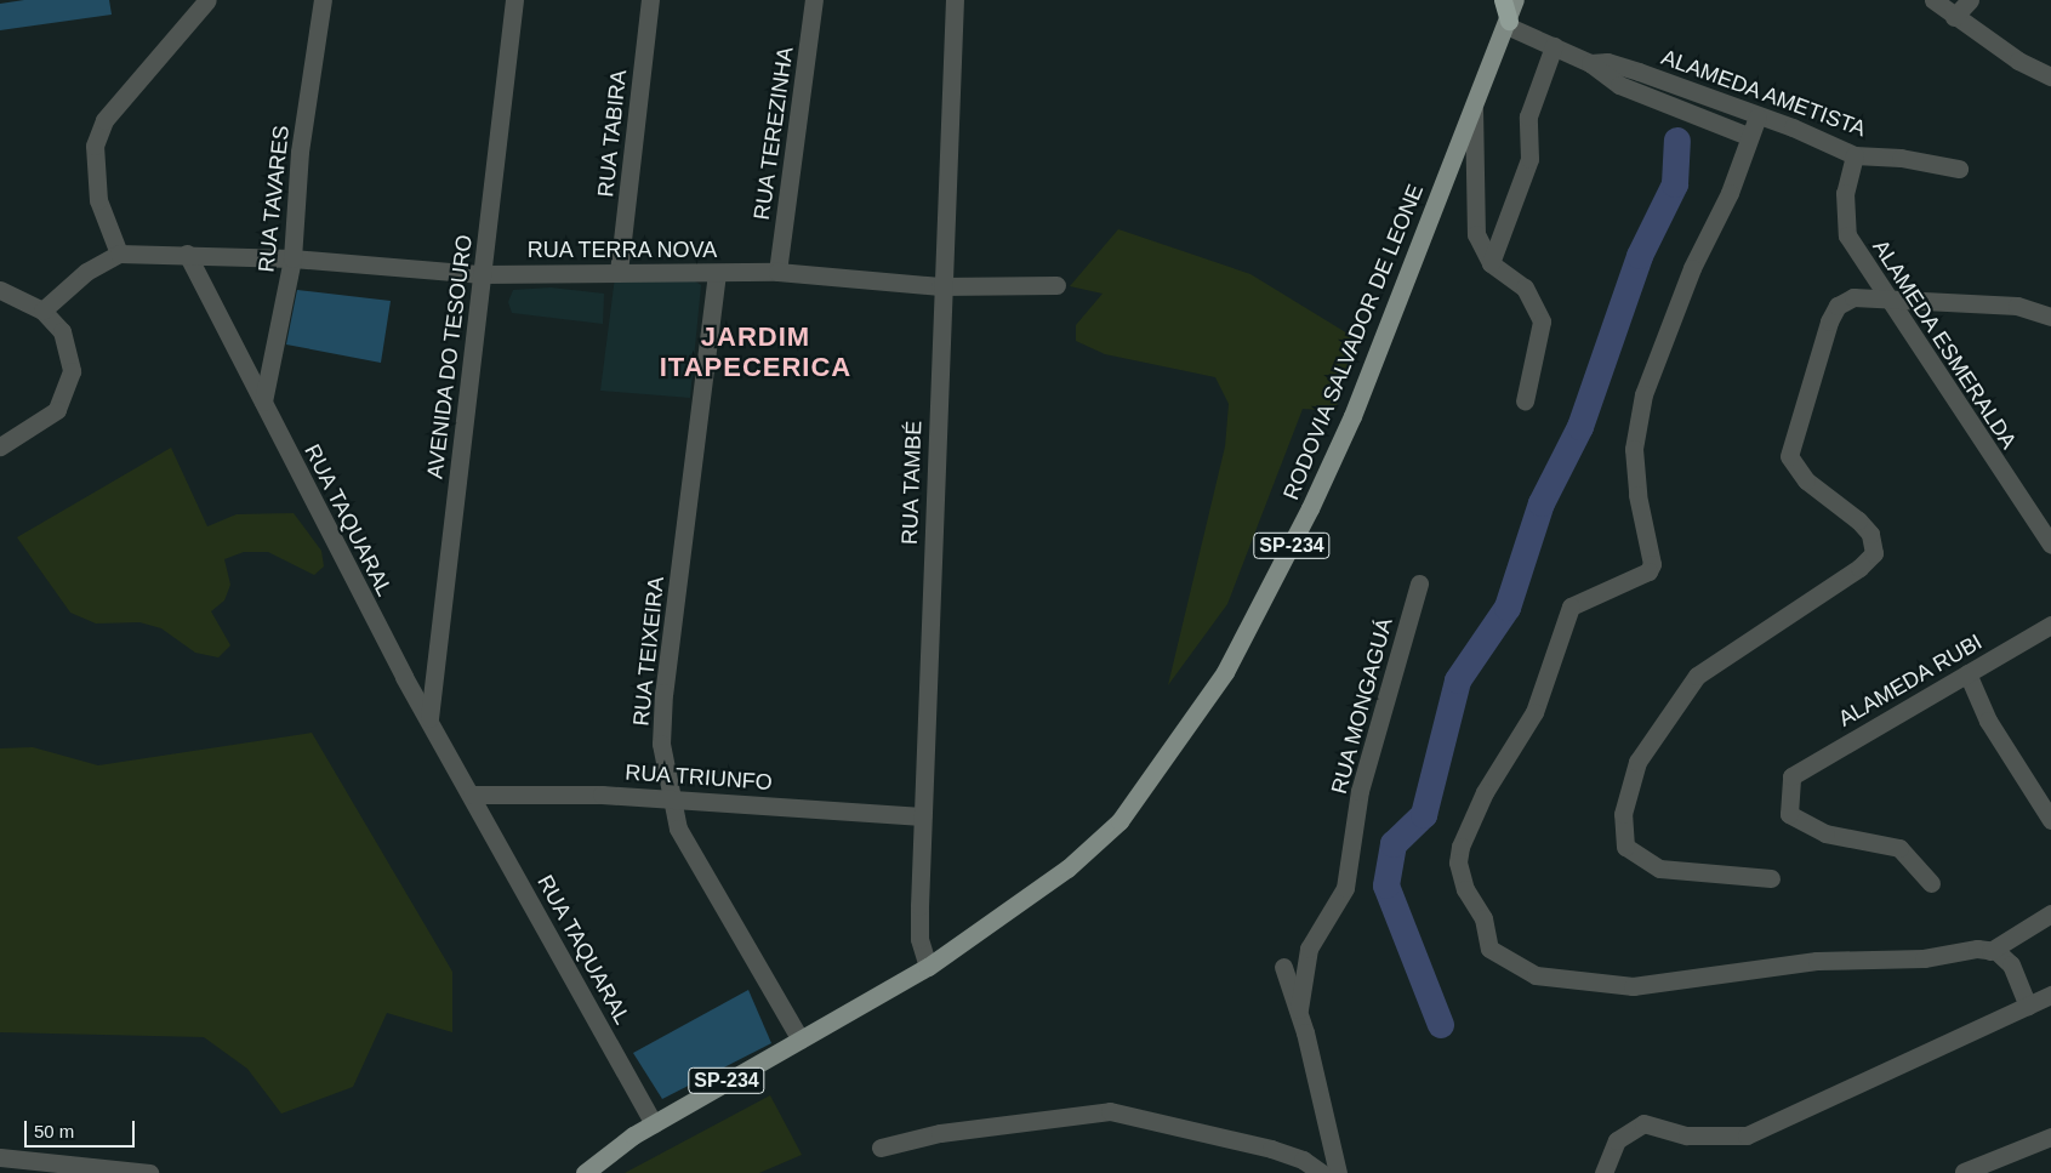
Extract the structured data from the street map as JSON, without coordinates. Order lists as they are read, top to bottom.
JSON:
{
  "streets": {
    "main road": ["RODOVIA SALVADOR DE LEONE", "SP-234"],
    "street": [
      "ALAMEDA AMETISTA",
      "RUA TABIRA",
      "RUA TEREZINHA",
      "RUA TAVARES",
      "RUA TERRA NOVA",
      "ALAMEDA ESMERALDA",
      "AVENIDA DO TESOURO",
      "RUA TAMBÉ",
      "RUA TAQUARAL",
      "RUA TEIXEIRA",
      "ALAMEDA RUBI",
      "RUA MONGAGUÁ",
      "RUA TRIUNFO"
    ]
  },
  "crossings": [
    ["ALAMEDA AMETISTA", "RODOVIA SALVADOR DE LEONE"],
    ["ALAMEDA AMETISTA", "ALAMEDA ESMERALDA"],
    ["RUA TABIRA", "RUA TERRA NOVA"],
    ["RUA TEREZINHA", "RUA TERRA NOVA"],
    ["RUA TAVARES", "RUA TERRA NOVA"],
    ["RUA TAVARES", "RUA TAQUARAL"],
    ["RUA TERRA NOVA", "AVENIDA DO TESOURO"],
    ["RUA TERRA NOVA", "RUA TAMBÉ"],
    ["RUA TERRA NOVA", "RUA TAQUARAL"],
    ["RUA TERRA NOVA", "RUA TEIXEIRA"],
    ["RODOVIA SALVADOR DE LEONE", "RUA TAMBÉ"],
    ["RODOVIA SALVADOR DE LEONE", "RUA TAQUARAL"],
    ["RODOVIA SALVADOR DE LEONE", "RUA TEIXEIRA"],
    ["AVENIDA DO TESOURO", "RUA TAQUARAL"],
    ["RUA TAMBÉ", "RUA TRIUNFO"],
    ["RUA TAQUARAL", "RUA TRIUNFO"],
    ["RUA TEIXEIRA", "RUA TRIUNFO"]
  ],
  "districts": ["JARDIM ITAPECERICA"],
  "scale_bar": "50 m"
}
